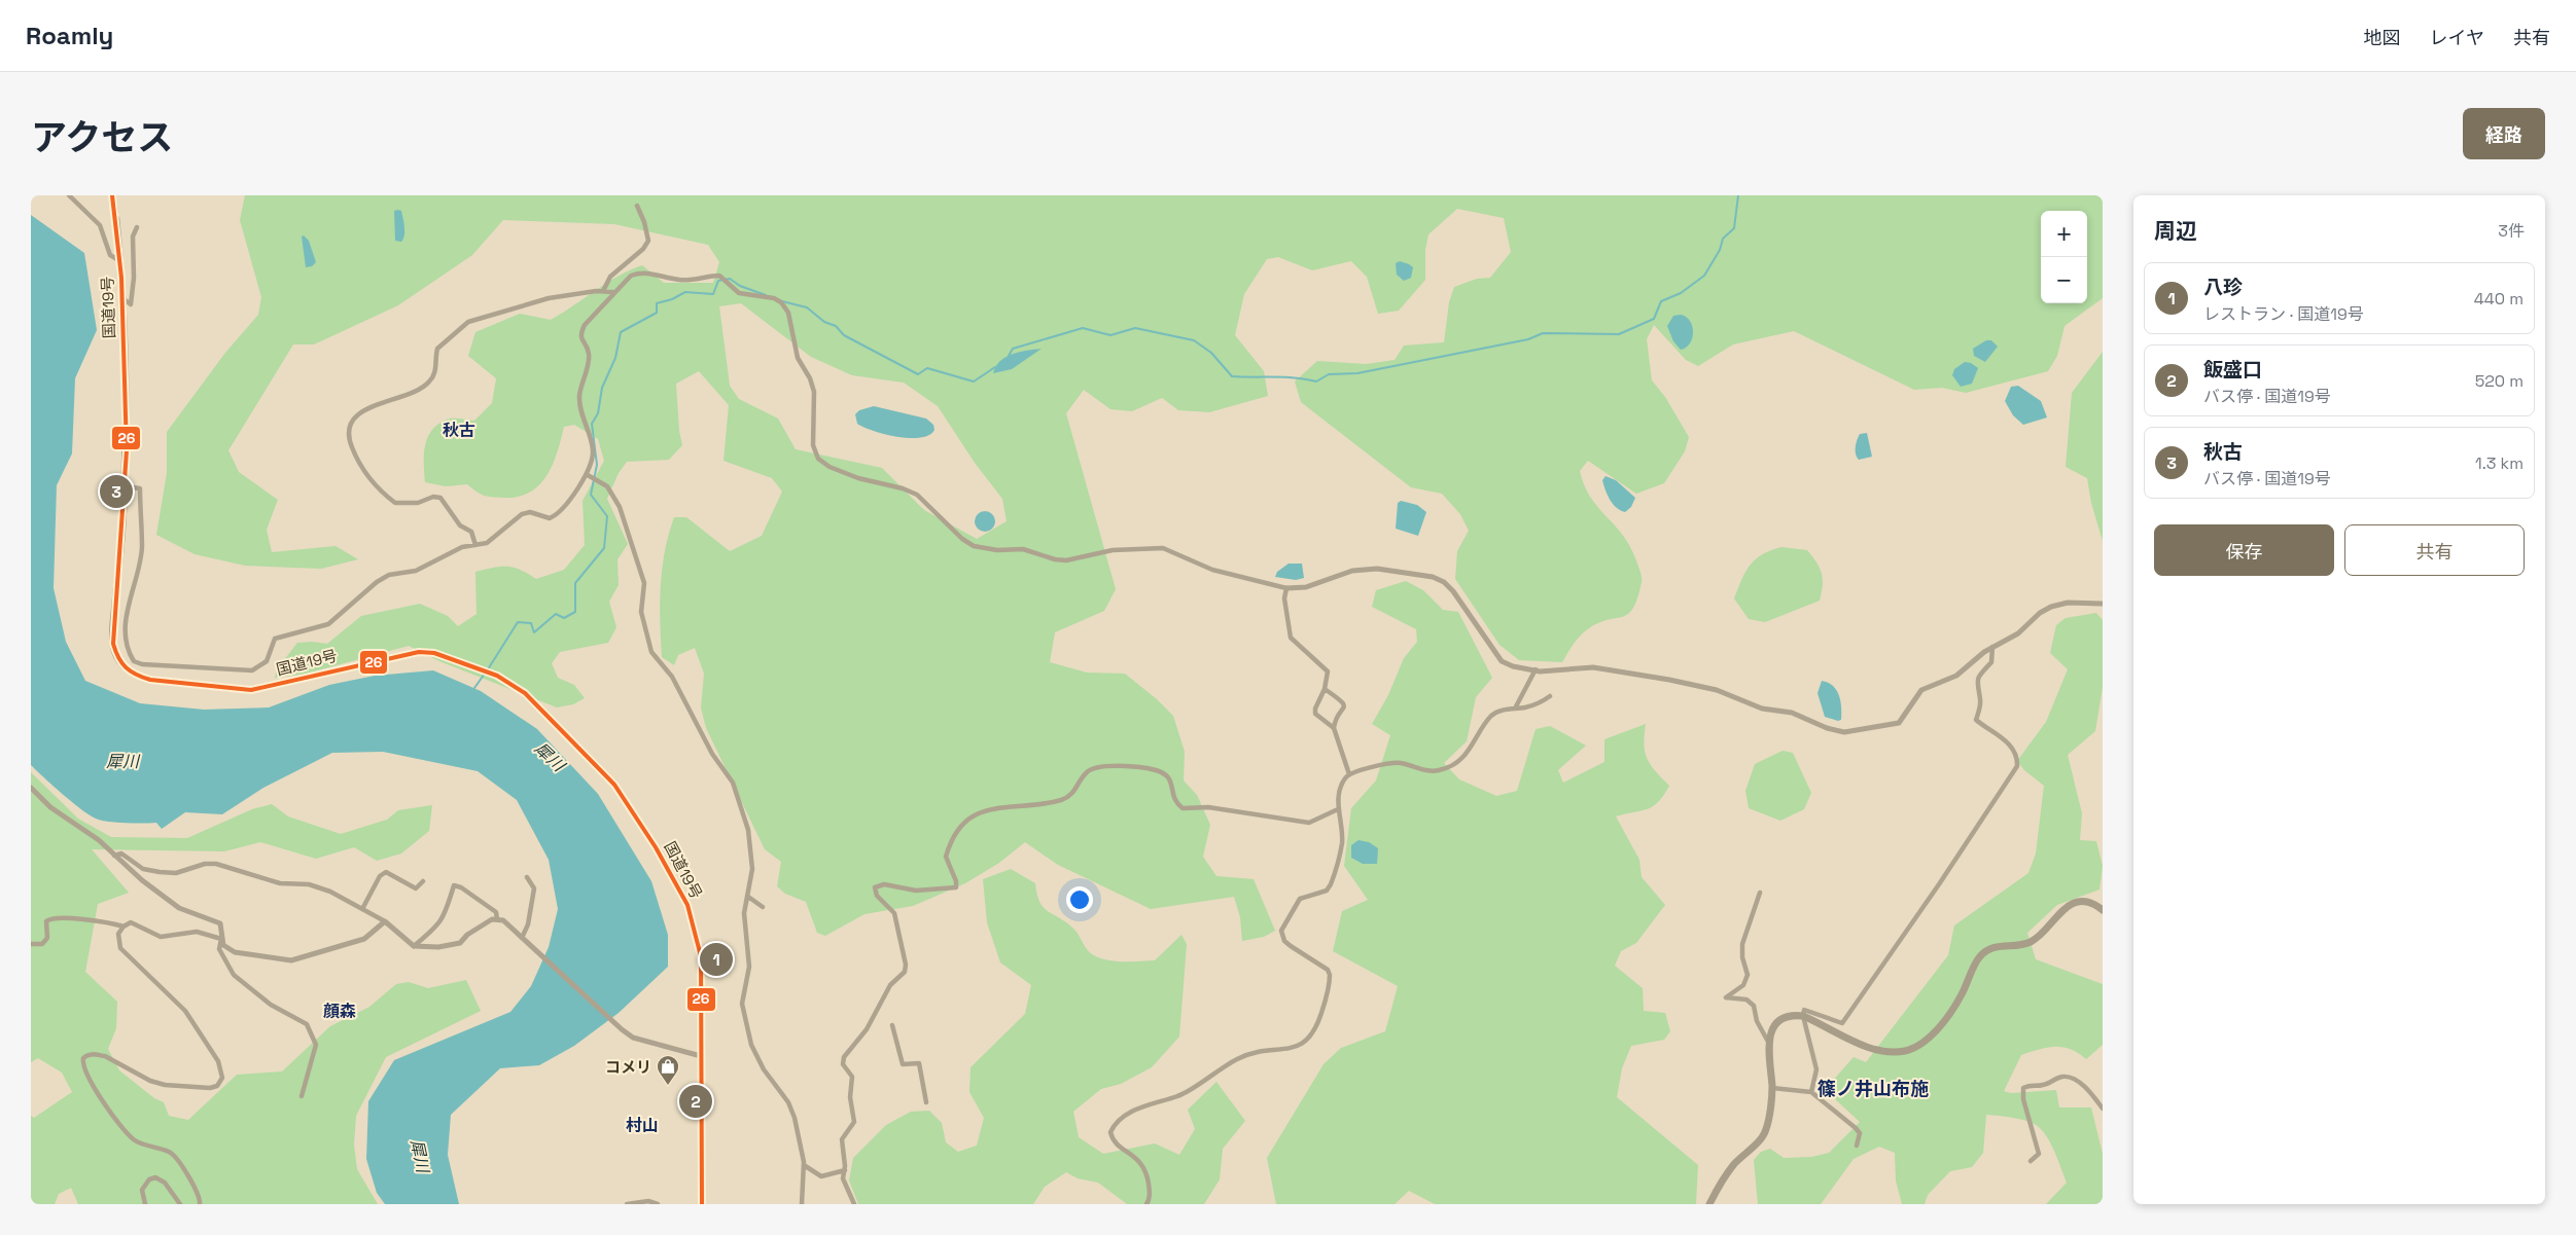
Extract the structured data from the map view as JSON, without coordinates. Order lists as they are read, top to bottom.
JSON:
{
  "streets": {
    "highway": ["国道19号"]
  },
  "districts": [
    "秋古",
    "顔森",
    "篠ノ井山布施",
    "村山"
  ],
  "water": ["犀川"],
  "places": {
    "shop": ["コメリ"]
  },
  "lines": ["transit line 26"],
  "page": {
    "header": "Roamly",
    "nav": ["地図", "レイヤ", "共有"],
    "title": "アクセス",
    "buttons": [
      "経路",
      ["保存", "共有"]
    ],
    "heading": ["周辺", "3件"],
    "map_buttons": ["+", "−"],
    "list": [
      {
        "mark": "1",
        "name": "八珍",
        "note": "レストラン · 国道19号",
        "value": "440 m"
      },
      {
        "mark": "2",
        "name": "飯盛口",
        "note": "バス停 · 国道19号",
        "value": "520 m"
      },
      {
        "mark": "3",
        "name": "秋古",
        "note": "バス停 · 国道19号",
        "value": "1.3 km"
      }
    ],
    "pins": ["3", "1", "2"]
  }
}
